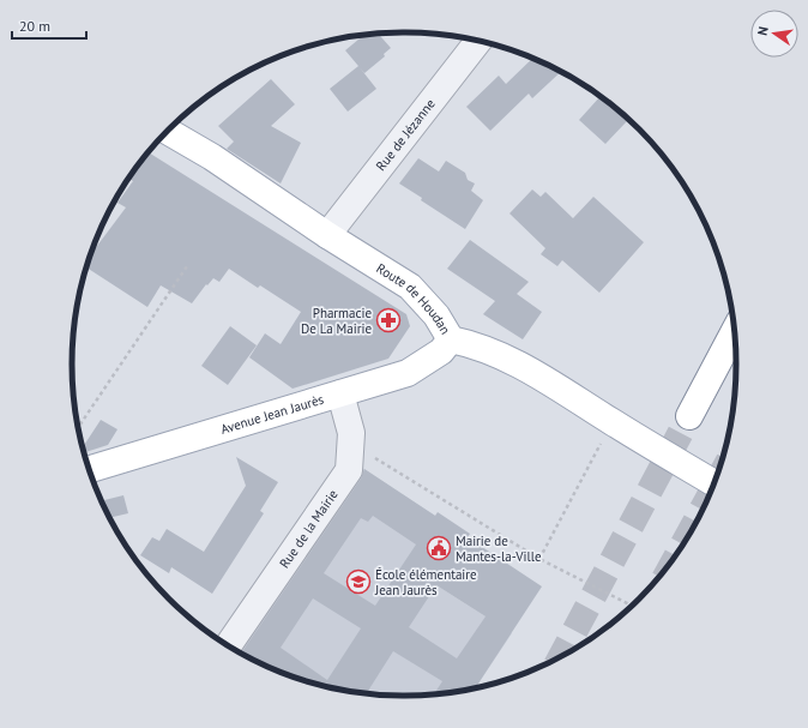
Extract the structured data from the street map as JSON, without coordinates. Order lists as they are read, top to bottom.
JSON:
{
  "streets": {
    "main road": ["Route de Houdan", "Avenue Jean Jaurès"],
    "street": ["Rue de Jézanne", "Rue de la Mairie"]
  },
  "crossings": [
    ["Rue de Jézanne", "Route de Houdan"],
    ["Route de Houdan", "Avenue Jean Jaurès"],
    ["Avenue Jean Jaurès", "Rue de la Mairie"]
  ],
  "places": {
    "pharmacy": ["Pharmacie De La Mairie"],
    "public building": ["Mairie de Mantes-la-Ville"],
    "school or university": ["École élémentaire Jean Jaurès"]
  },
  "scale_bar": "20 m",
  "north": "left"
}
